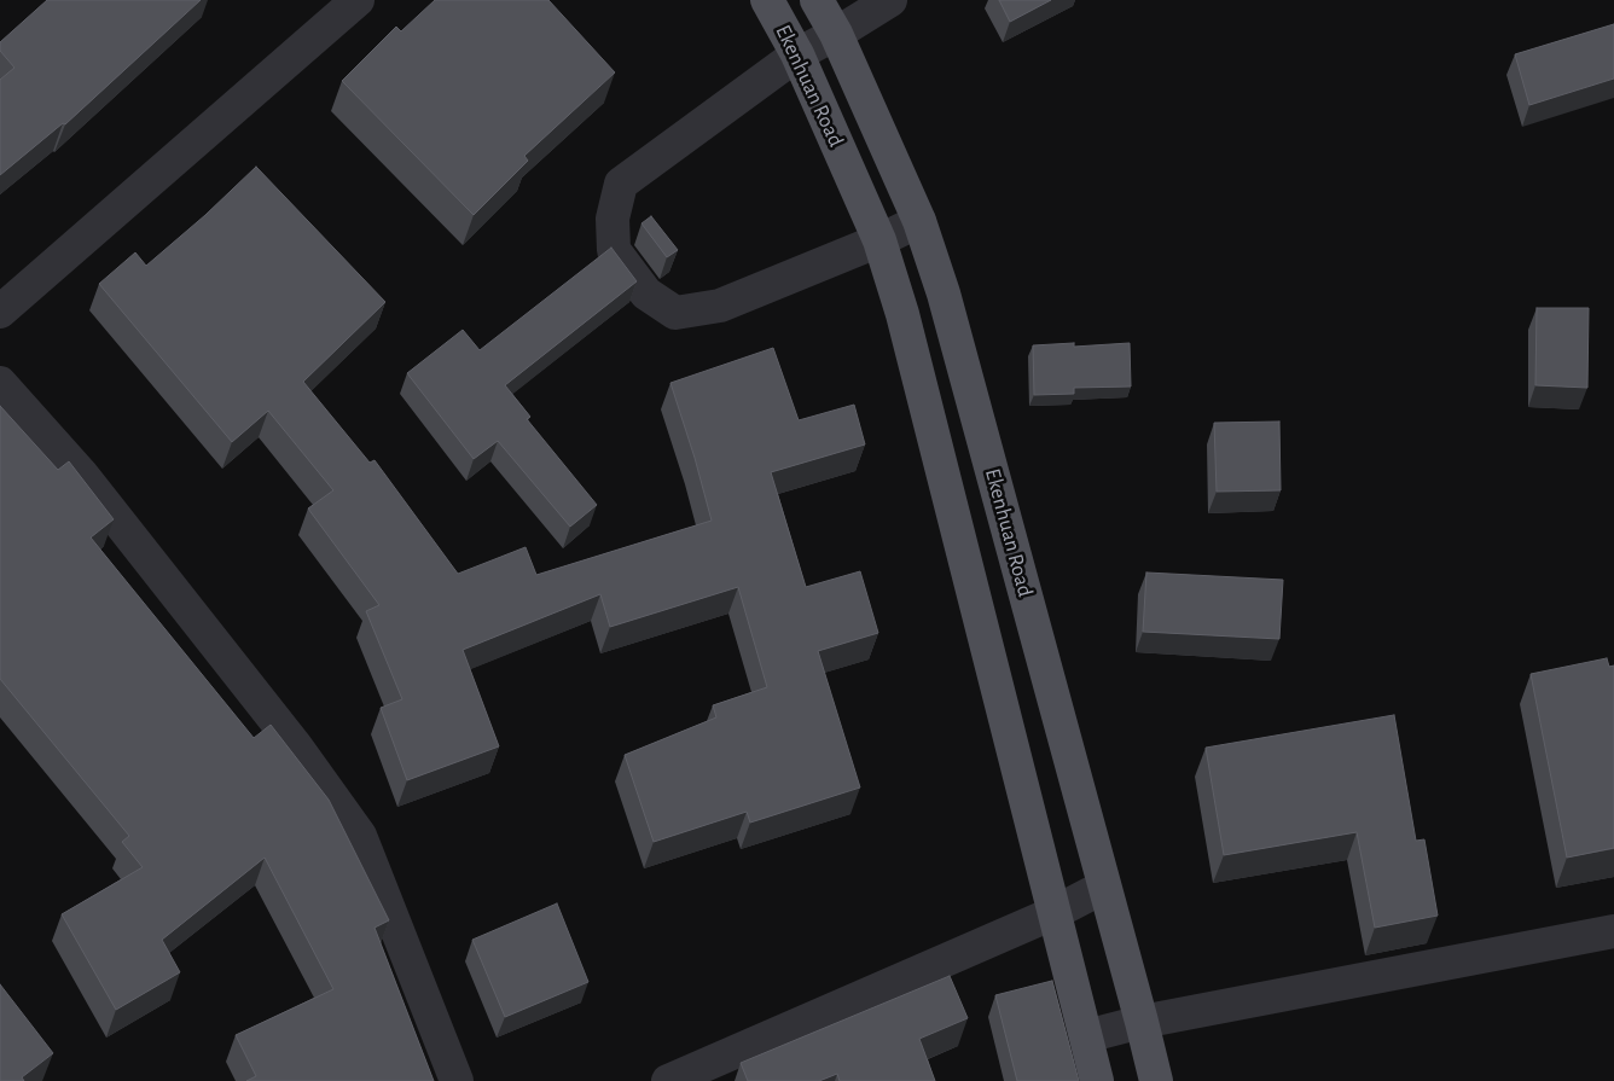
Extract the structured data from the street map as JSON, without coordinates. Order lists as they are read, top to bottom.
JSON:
{
  "streets": {
    "main road": ["Ekenhuan Road"]
  }
}
